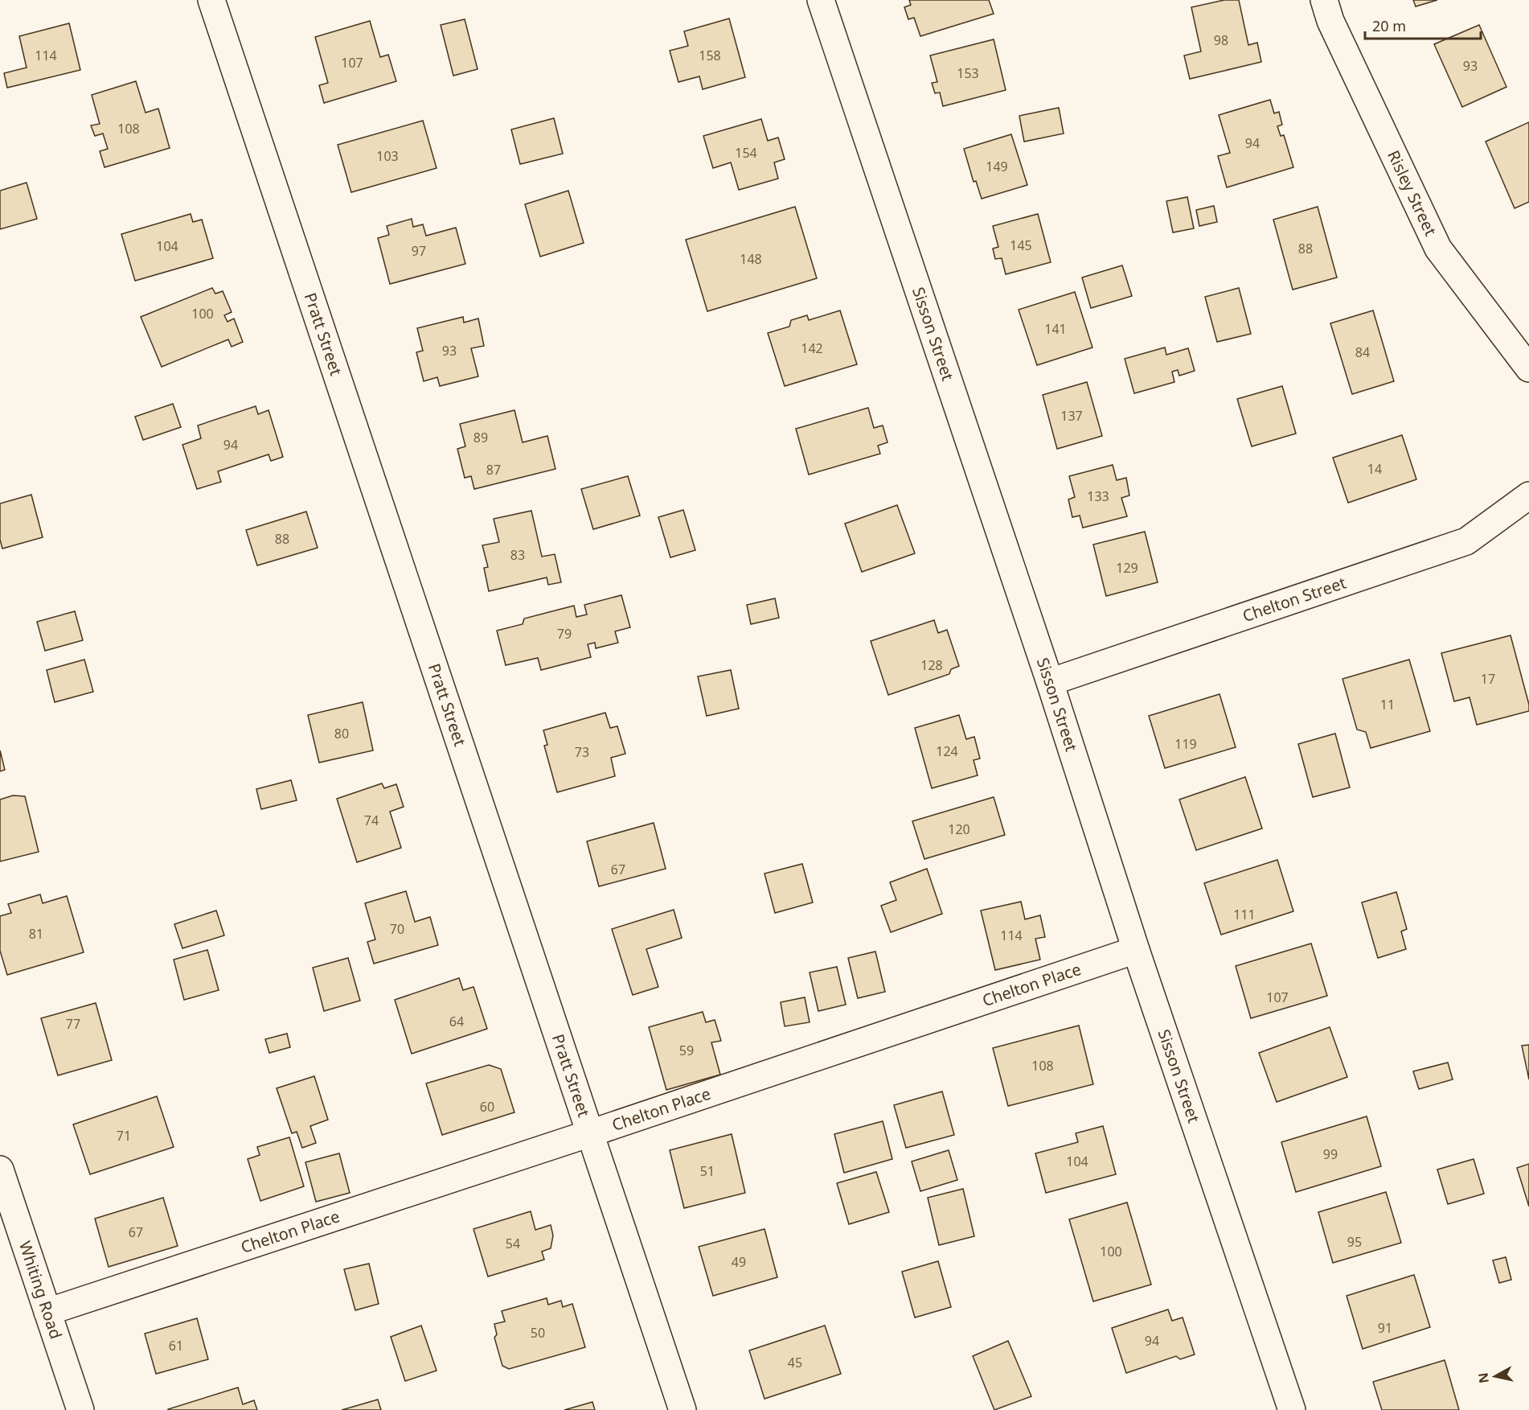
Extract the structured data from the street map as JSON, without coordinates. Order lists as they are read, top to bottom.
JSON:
{
  "streets": {
    "street": [
      "Risley Street",
      "Sisson Street",
      "Pratt Street",
      "Chelton Street",
      "Chelton Place",
      "Whiting Road"
    ]
  },
  "crossings": [
    ["Sisson Street", "Chelton Street"],
    ["Sisson Street", "Chelton Place"],
    ["Pratt Street", "Chelton Place"],
    ["Chelton Place", "Whiting Road"]
  ],
  "house_numbers": [
    "98",
    "114",
    "158",
    "107",
    "93",
    "153",
    "108",
    "94",
    "154",
    "103",
    "149",
    "145",
    "104",
    "88",
    "97",
    "148",
    "100",
    "141",
    "142",
    "93",
    "84",
    "137",
    "89",
    "94",
    "14",
    "87",
    "133",
    "88",
    "83",
    "129",
    "79",
    "128",
    "17",
    "11",
    "80",
    "119",
    "124",
    "73",
    "74",
    "120",
    "67",
    "111",
    "70",
    "81",
    "114",
    "107",
    "64",
    "77",
    "59",
    "108",
    "60",
    "71",
    "99",
    "104",
    "51",
    "67",
    "95",
    "54",
    "100",
    "49",
    "91",
    "50",
    "94",
    "61",
    "45"
  ],
  "scale_bar": "20 m",
  "north": "left"
}
